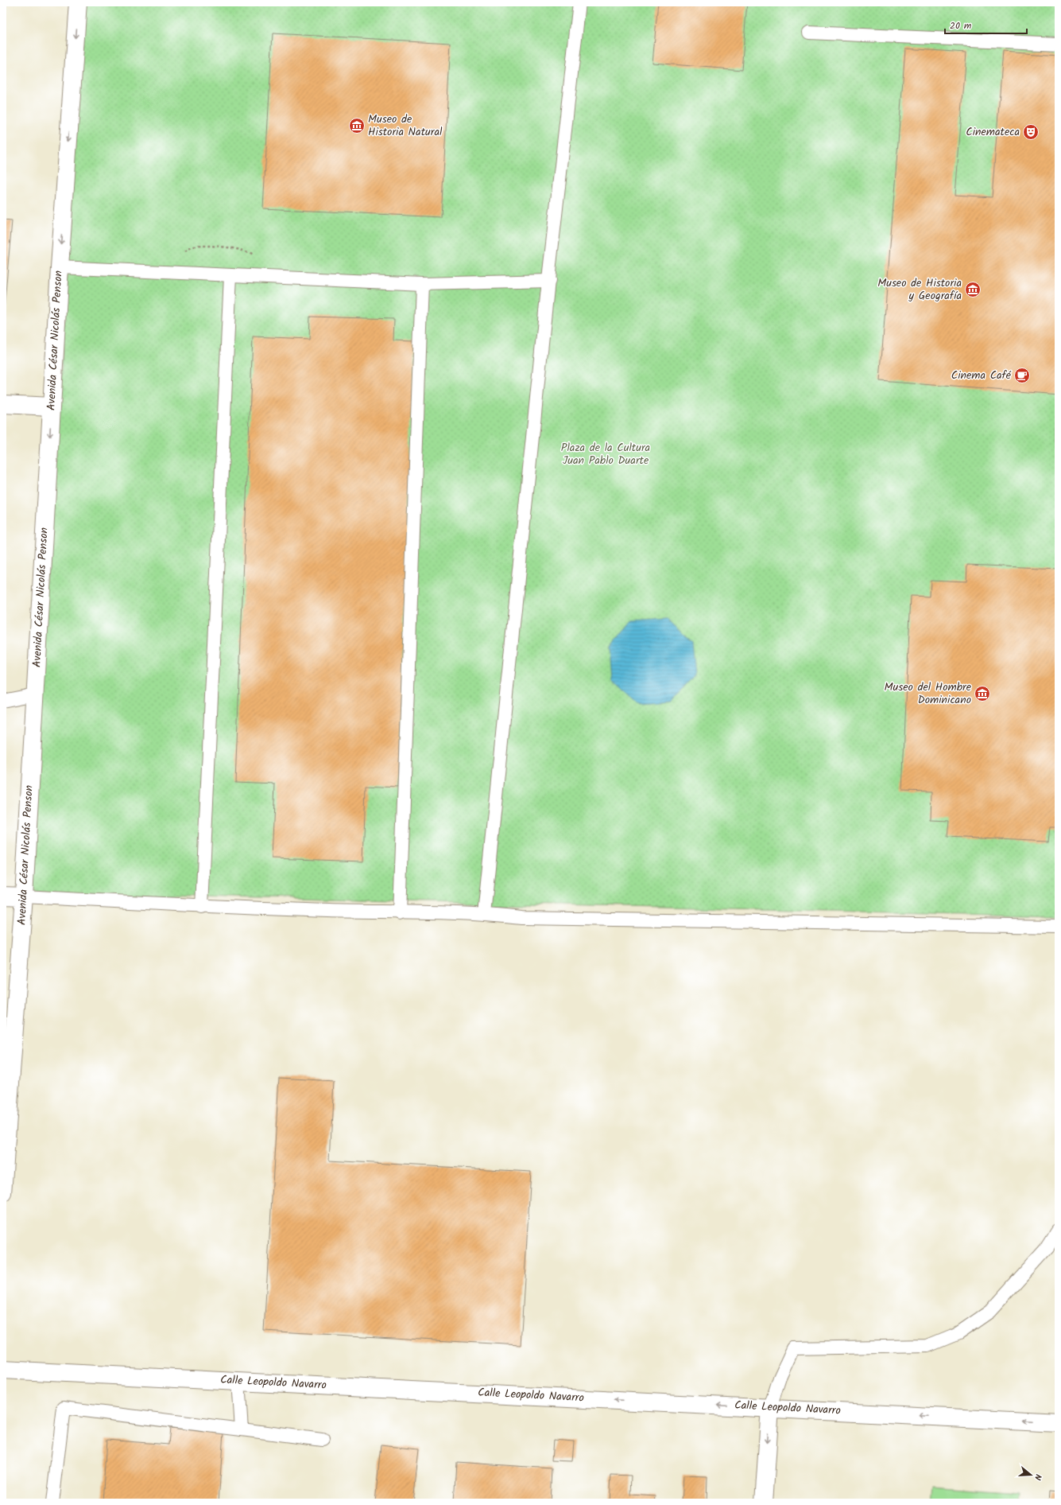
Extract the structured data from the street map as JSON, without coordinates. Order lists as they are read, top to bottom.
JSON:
{
  "streets": {
    "street": ["Avenida César Nicolás Penson", "Calle Leopoldo Navarro"]
  },
  "one_way": ["Avenida César Nicolás Penson", "Calle Leopoldo Navarro"],
  "parks": ["Plaza de la Cultura Juan Pablo Duarte"],
  "places": {
    "museum": ["Museo de Historia Natural", "Museo de Historia y Geografía", "Museo del Hombre Dominicano"],
    "theatre": ["Cinemateca"],
    "cafe": ["Cinema Café"]
  },
  "scale_bar": "20 m",
  "north": "right"
}
